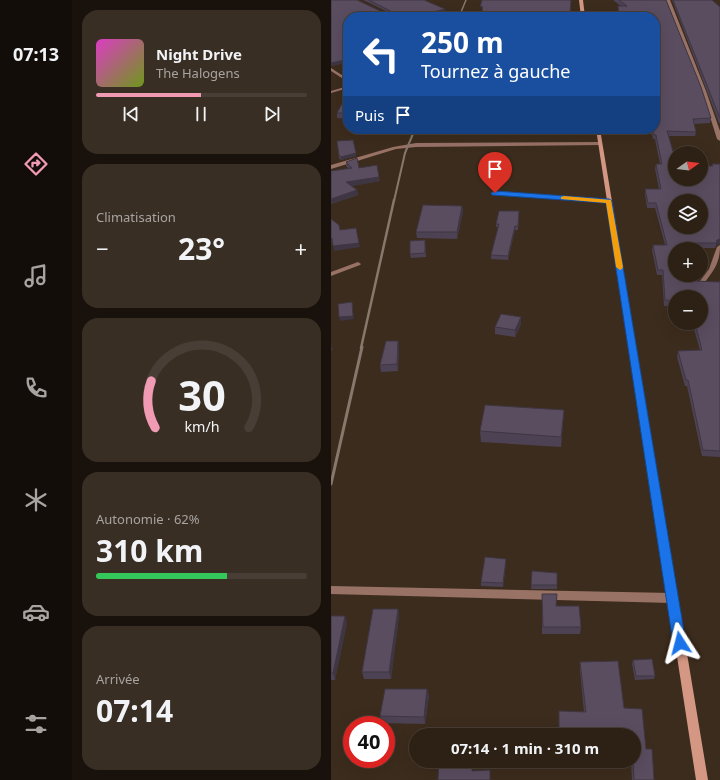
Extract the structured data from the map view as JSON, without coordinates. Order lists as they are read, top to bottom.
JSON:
{
  "north": "right",
  "page": {
    "tabs": "07:13",
    "turn": ["250 m", "Tournez à gauche"],
    "song": ["Night Drive", "The Halogens"],
    "then": "Puis",
    "map_buttons": ["+", "−"],
    "tile": [
      "Climatisation",
      ["Autonomie · 62%", "310 km"],
      ["Arrivée", "07:14"]
    ],
    "heat": ["−", "23°", "+"],
    "limit": "40",
    "trip": "07:14 · 1 min · 310 m",
    "gauge": ["30", "km/h"]
  }
}
